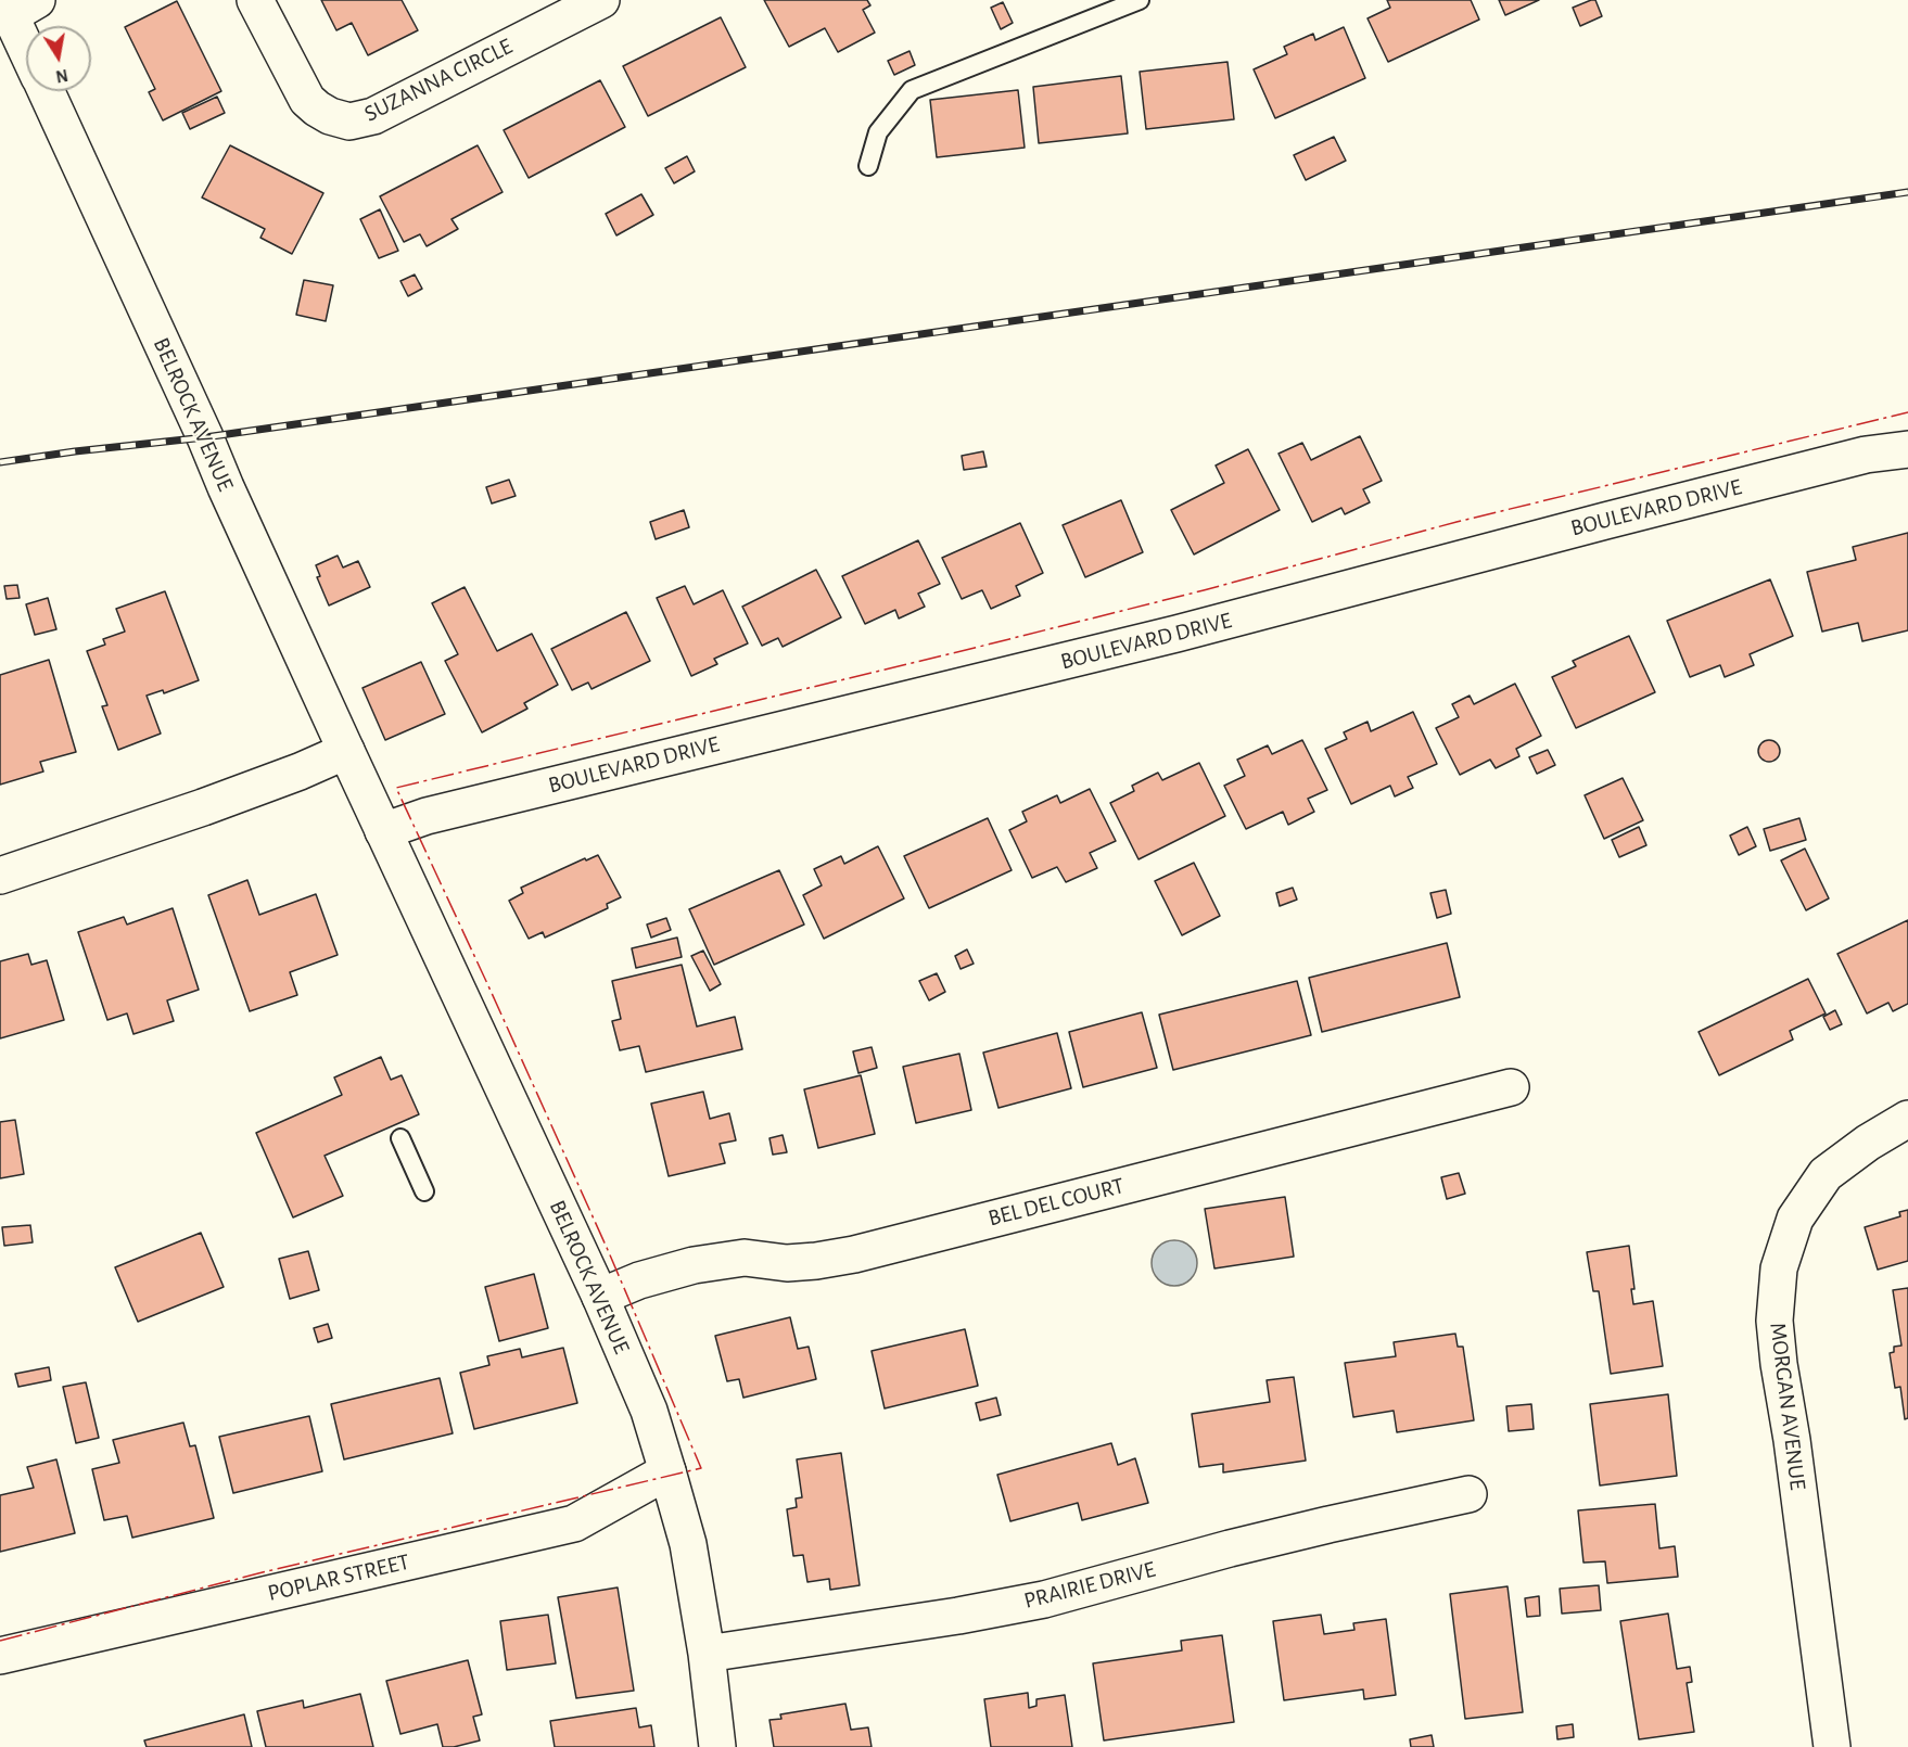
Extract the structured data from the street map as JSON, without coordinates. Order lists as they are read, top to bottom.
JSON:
{
  "streets": {
    "street": [
      "SUZANNA CIRCLE",
      "BELROCK AVENUE",
      "BOULEVARD DRIVE",
      "BEL DEL COURT",
      "MORGAN AVENUE",
      "POPLAR STREET",
      "PRAIRIE DRIVE"
    ]
  },
  "crossings": [
    ["BELROCK AVENUE", "BOULEVARD DRIVE"],
    ["BELROCK AVENUE", "BEL DEL COURT"],
    ["BELROCK AVENUE", "POPLAR STREET"],
    ["BELROCK AVENUE", "PRAIRIE DRIVE"]
  ],
  "north": "bottom"
}
